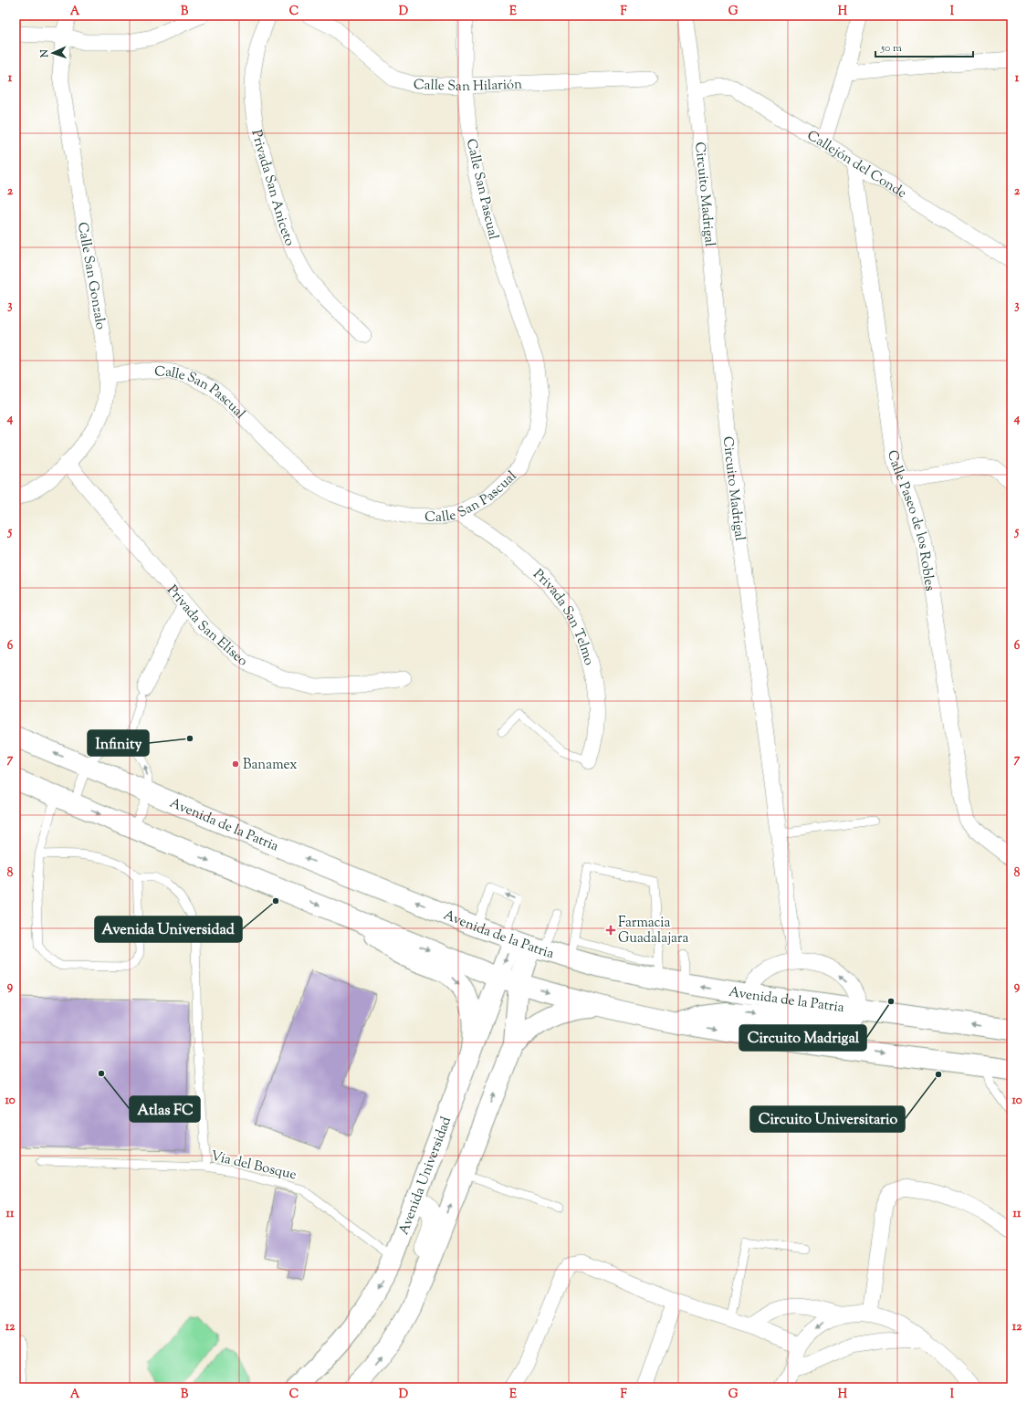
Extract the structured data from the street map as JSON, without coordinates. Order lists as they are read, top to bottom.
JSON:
{
  "streets": {
    "main road": ["Avenida de la Patria", "Avenida Universidad"],
    "street": [
      "Calle San Hilarión",
      "Callejón del Conde",
      "Privada San Aniceto",
      "Calle San Pascual",
      "Circuito Madrigal",
      "Calle San Gonzalo",
      "Calle Paseo de los Robles",
      "Privada San Telmo",
      "Privada San Elíseo"
    ],
    "lane": ["Vía del Bosque"]
  },
  "crossings": [
    ["Calle San Hilarión", "Calle San Pascual"],
    ["Callejón del Conde", "Circuito Madrigal"],
    ["Callejón del Conde", "Calle Paseo de los Robles"],
    ["Calle San Pascual", "Calle San Gonzalo"],
    ["Calle San Pascual", "Privada San Telmo"],
    ["Calle San Gonzalo", "Privada San Elíseo"],
    ["Avenida de la Patria", "Avenida Universidad"],
    ["Vía del Bosque", "Avenida Universidad"]
  ],
  "places": {
    "other": [
      "Infinity",
      "Banamex",
      "Avenida Universidad",
      "Circuito Madrigal",
      "Atlas FC",
      "Circuito Universitario"
    ],
    "health": ["Farmacia Guadalajara"]
  },
  "scale_bar": "50 m",
  "north": "left",
  "grid": {
    "columns": [
      "A",
      "B",
      "C",
      "D",
      "E",
      "F",
      "G",
      "H",
      "I"
    ],
    "rows": [
      "1",
      "2",
      "3",
      "4",
      "5",
      "6",
      "7",
      "8",
      "9",
      "10",
      "11",
      "12"
    ]
  }
}
